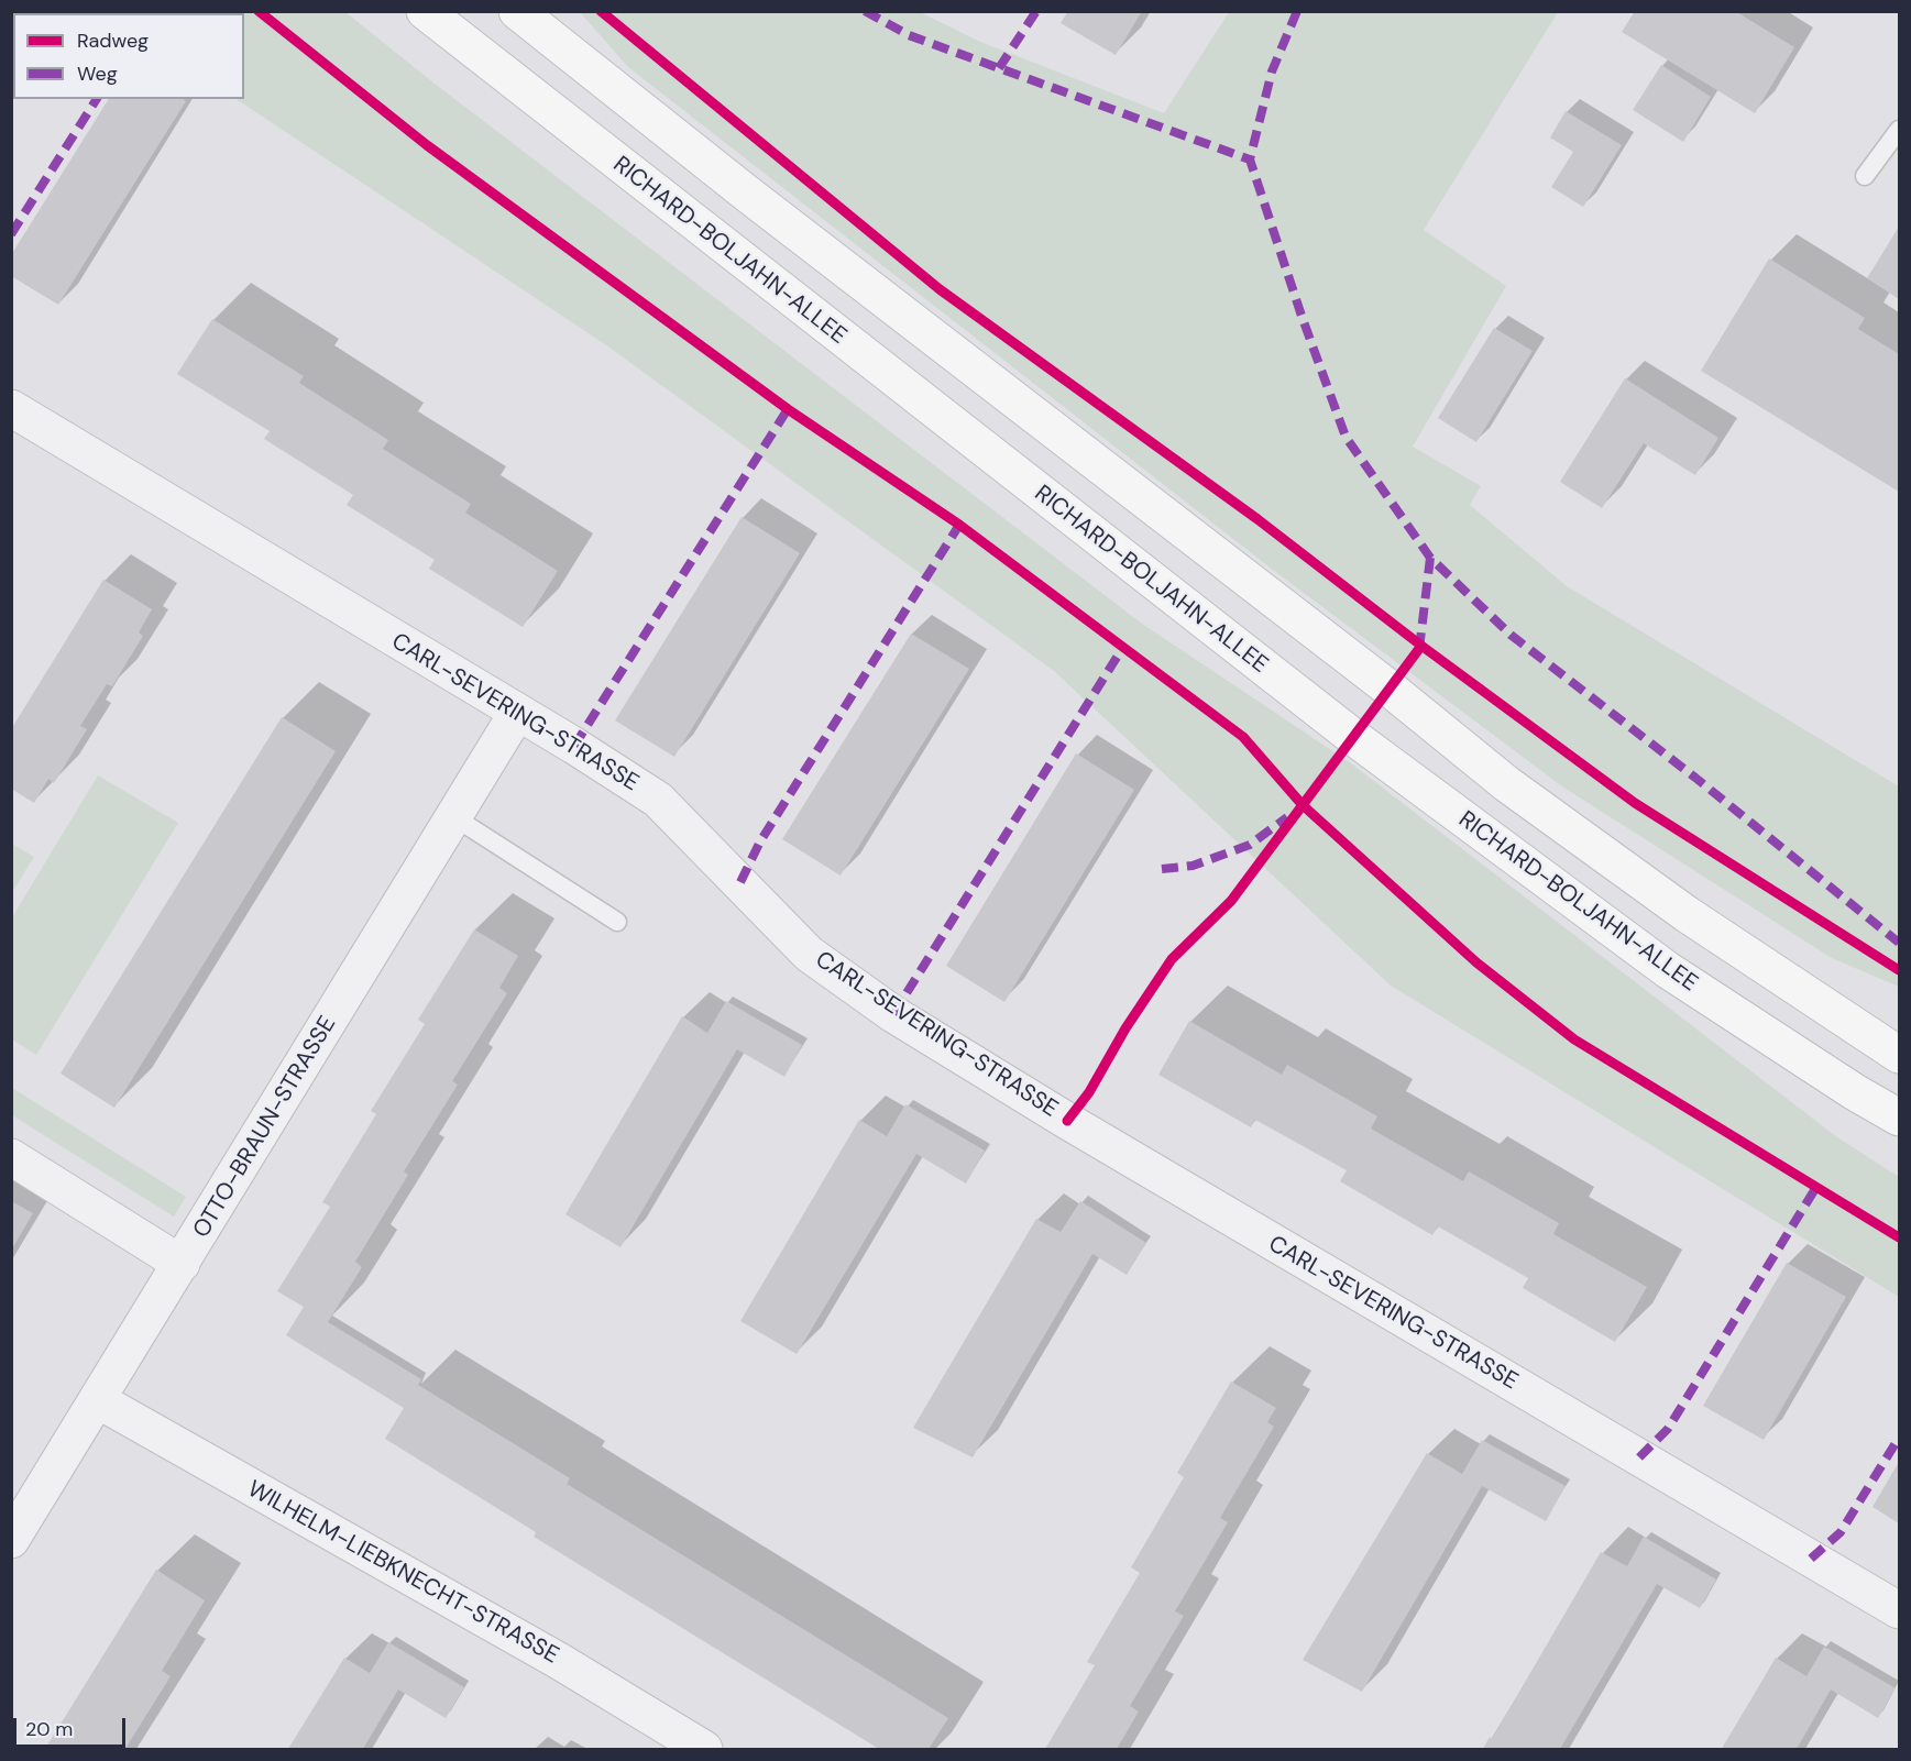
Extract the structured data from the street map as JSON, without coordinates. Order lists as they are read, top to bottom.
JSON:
{
  "streets": {
    "main road": ["RICHARD-BOLJAHN-ALLEE"],
    "street": ["CARL-SEVERING-STRASSE", "OTTO-BRAUN-STRASSE", "WILHELM-LIEBKNECHT-STRASSE"]
  },
  "crossings": [
    ["CARL-SEVERING-STRASSE", "OTTO-BRAUN-STRASSE"],
    ["OTTO-BRAUN-STRASSE", "WILHELM-LIEBKNECHT-STRASSE"]
  ],
  "legend": ["Radweg", "Weg"],
  "scale_bar": "20 m"
}
